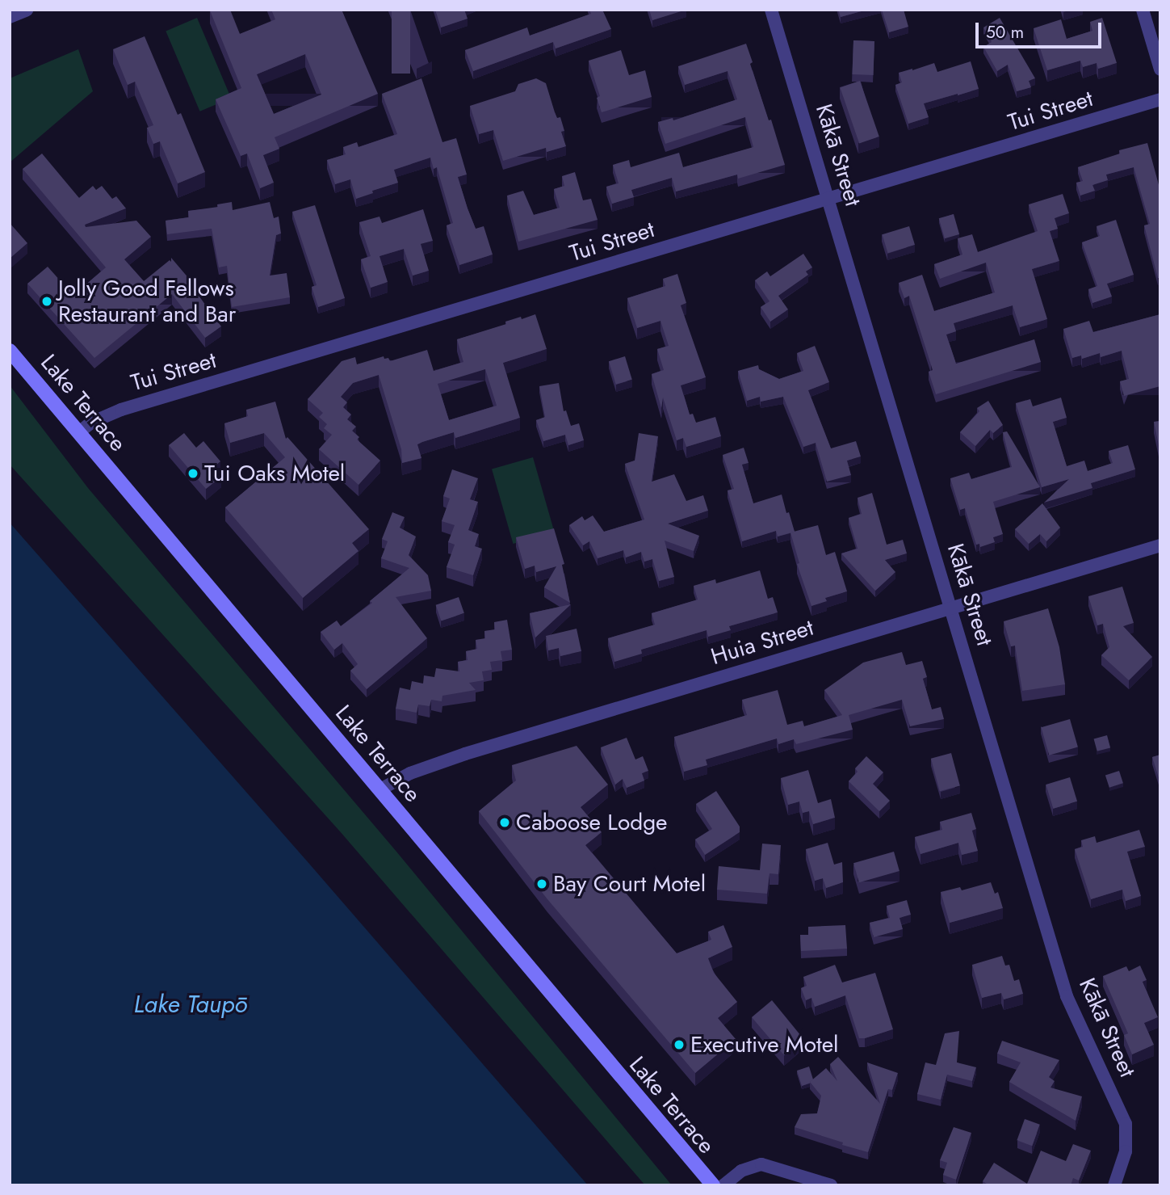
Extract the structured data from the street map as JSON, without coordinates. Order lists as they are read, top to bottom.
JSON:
{
  "streets": {
    "main road": ["Lake Terrace"],
    "street": ["Tui Street", "Kākā Street", "Huia Street"]
  },
  "crossings": [
    ["Tui Street", "Kākā Street"],
    ["Tui Street", "Lake Terrace"],
    ["Kākā Street", "Huia Street"],
    ["Lake Terrace", "Huia Street"]
  ],
  "water": ["Lake Taupō"],
  "places": [
    "Jolly Good Fellows Restaurant and Bar",
    "Tui Oaks Motel",
    "Caboose Lodge",
    "Bay Court Motel",
    "Executive Motel"
  ],
  "scale_bar": "50 m"
}
